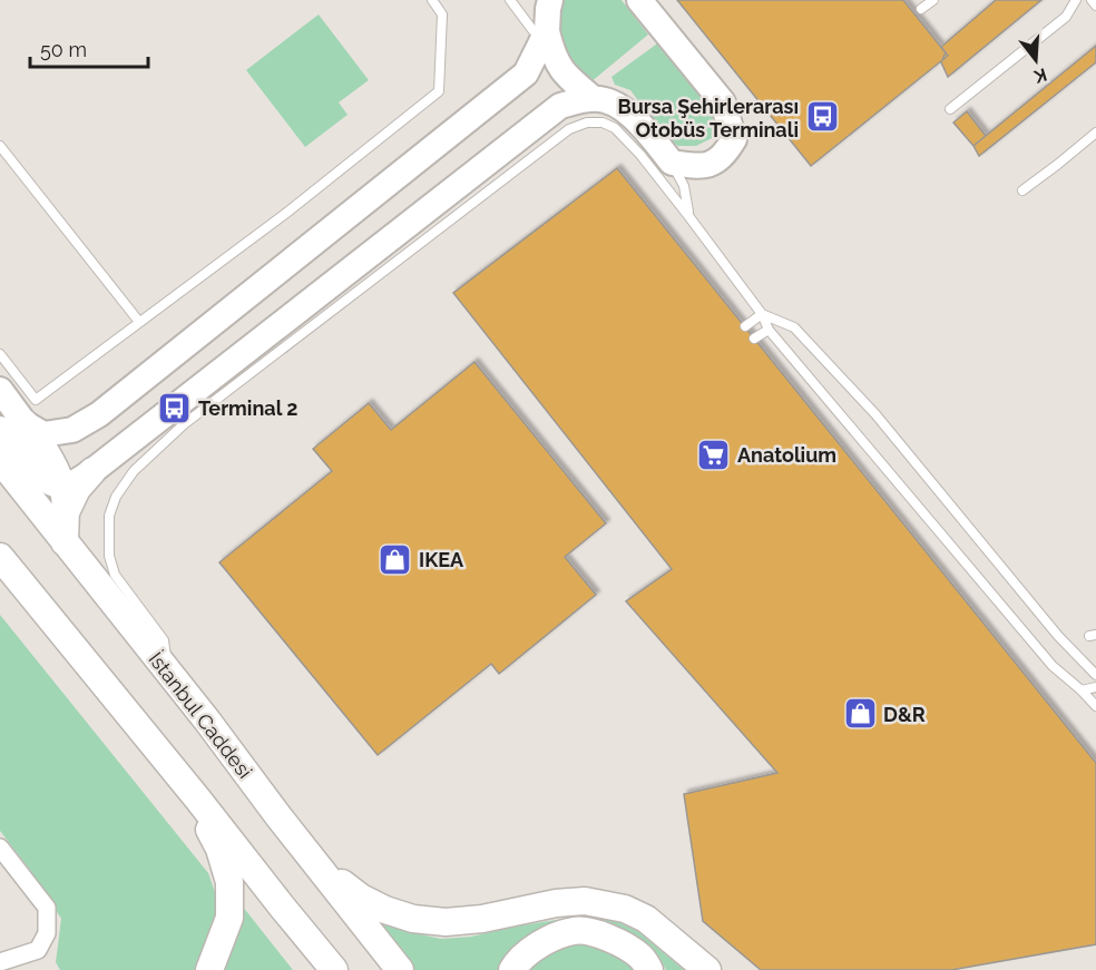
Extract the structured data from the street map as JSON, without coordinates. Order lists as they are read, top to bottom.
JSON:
{
  "streets": {
    "highway": ["İstanbul Caddesi"]
  },
  "places": {
    "bus stop": ["Bursa Şehirlerarası Otobüs Terminali", "Terminal 2"],
    "supermarket": ["Anatolium"],
    "shop": ["IKEA", "D&R"]
  },
  "scale_bar": "50 m",
  "north": "bottom"
}
